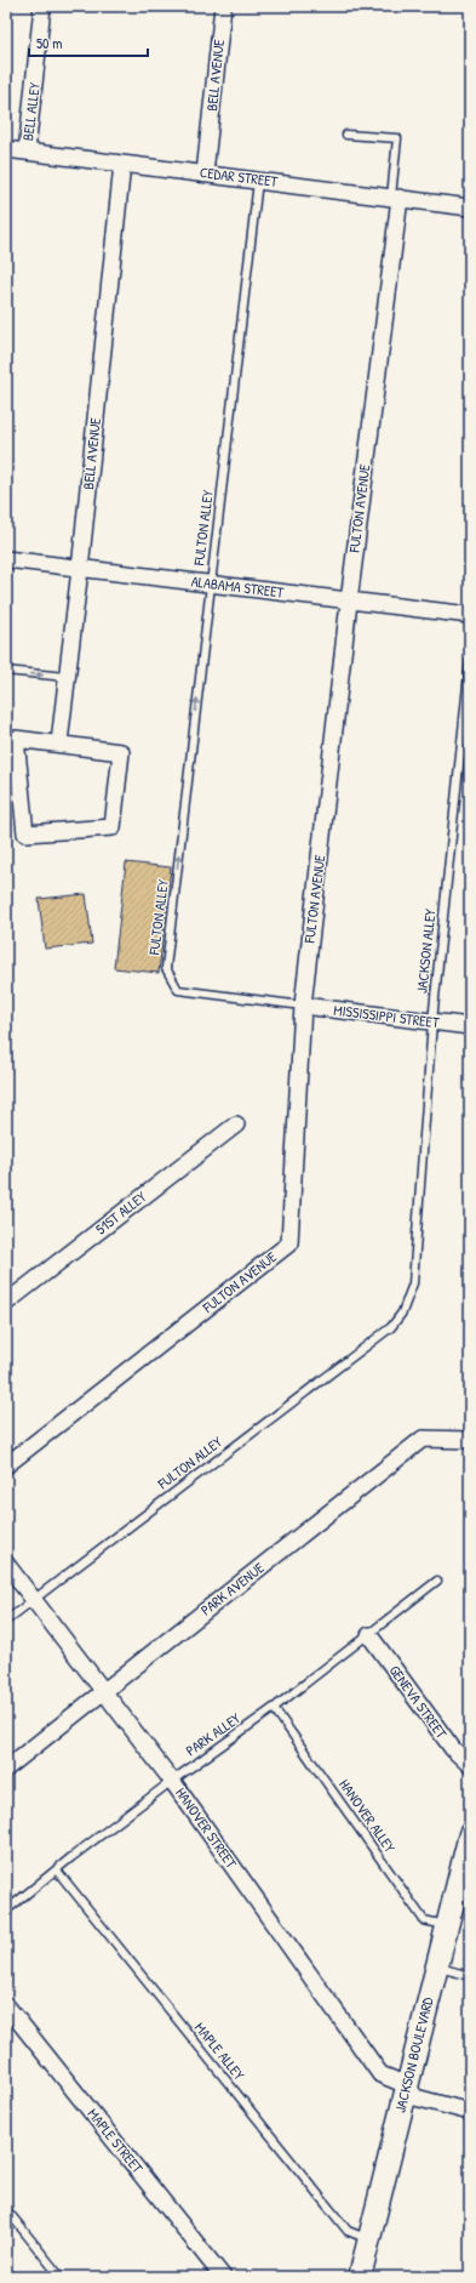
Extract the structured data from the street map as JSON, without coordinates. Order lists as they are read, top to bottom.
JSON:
{
  "streets": {
    "street": [
      "BELL AVENUE",
      "BELL ALLEY",
      "CEDAR STREET",
      "FULTON AVENUE",
      "ALABAMA STREET",
      "MISSISSIPPI STREET",
      "51ST ALLEY",
      "PARK AVENUE",
      "GENEVA STREET",
      "HANOVER STREET",
      "JACKSON BOULEVARD",
      "MAPLE STREET"
    ],
    "lane": [
      "FULTON ALLEY",
      "JACKSON ALLEY",
      "PARK ALLEY",
      "HANOVER ALLEY",
      "MAPLE ALLEY"
    ]
  },
  "crossings": [
    ["BELL AVENUE", "CEDAR STREET"],
    ["BELL AVENUE", "ALABAMA STREET"],
    ["BELL ALLEY", "CEDAR STREET"],
    ["CEDAR STREET", "FULTON AVENUE"],
    ["CEDAR STREET", "FULTON ALLEY"],
    ["FULTON AVENUE", "FULTON ALLEY"],
    ["FULTON AVENUE", "ALABAMA STREET"],
    ["FULTON AVENUE", "MISSISSIPPI STREET"],
    ["FULTON ALLEY", "ALABAMA STREET"],
    ["FULTON ALLEY", "JACKSON ALLEY"],
    ["FULTON ALLEY", "MISSISSIPPI STREET"],
    ["FULTON ALLEY", "HANOVER STREET"],
    ["JACKSON ALLEY", "MISSISSIPPI STREET"],
    ["PARK AVENUE", "HANOVER STREET"],
    ["GENEVA STREET", "PARK ALLEY"],
    ["PARK ALLEY", "HANOVER ALLEY"],
    ["PARK ALLEY", "HANOVER STREET"],
    ["PARK ALLEY", "MAPLE ALLEY"],
    ["HANOVER ALLEY", "JACKSON BOULEVARD"],
    ["HANOVER STREET", "JACKSON BOULEVARD"],
    ["MAPLE ALLEY", "JACKSON BOULEVARD"]
  ],
  "scale_bar": "50 m"
}
